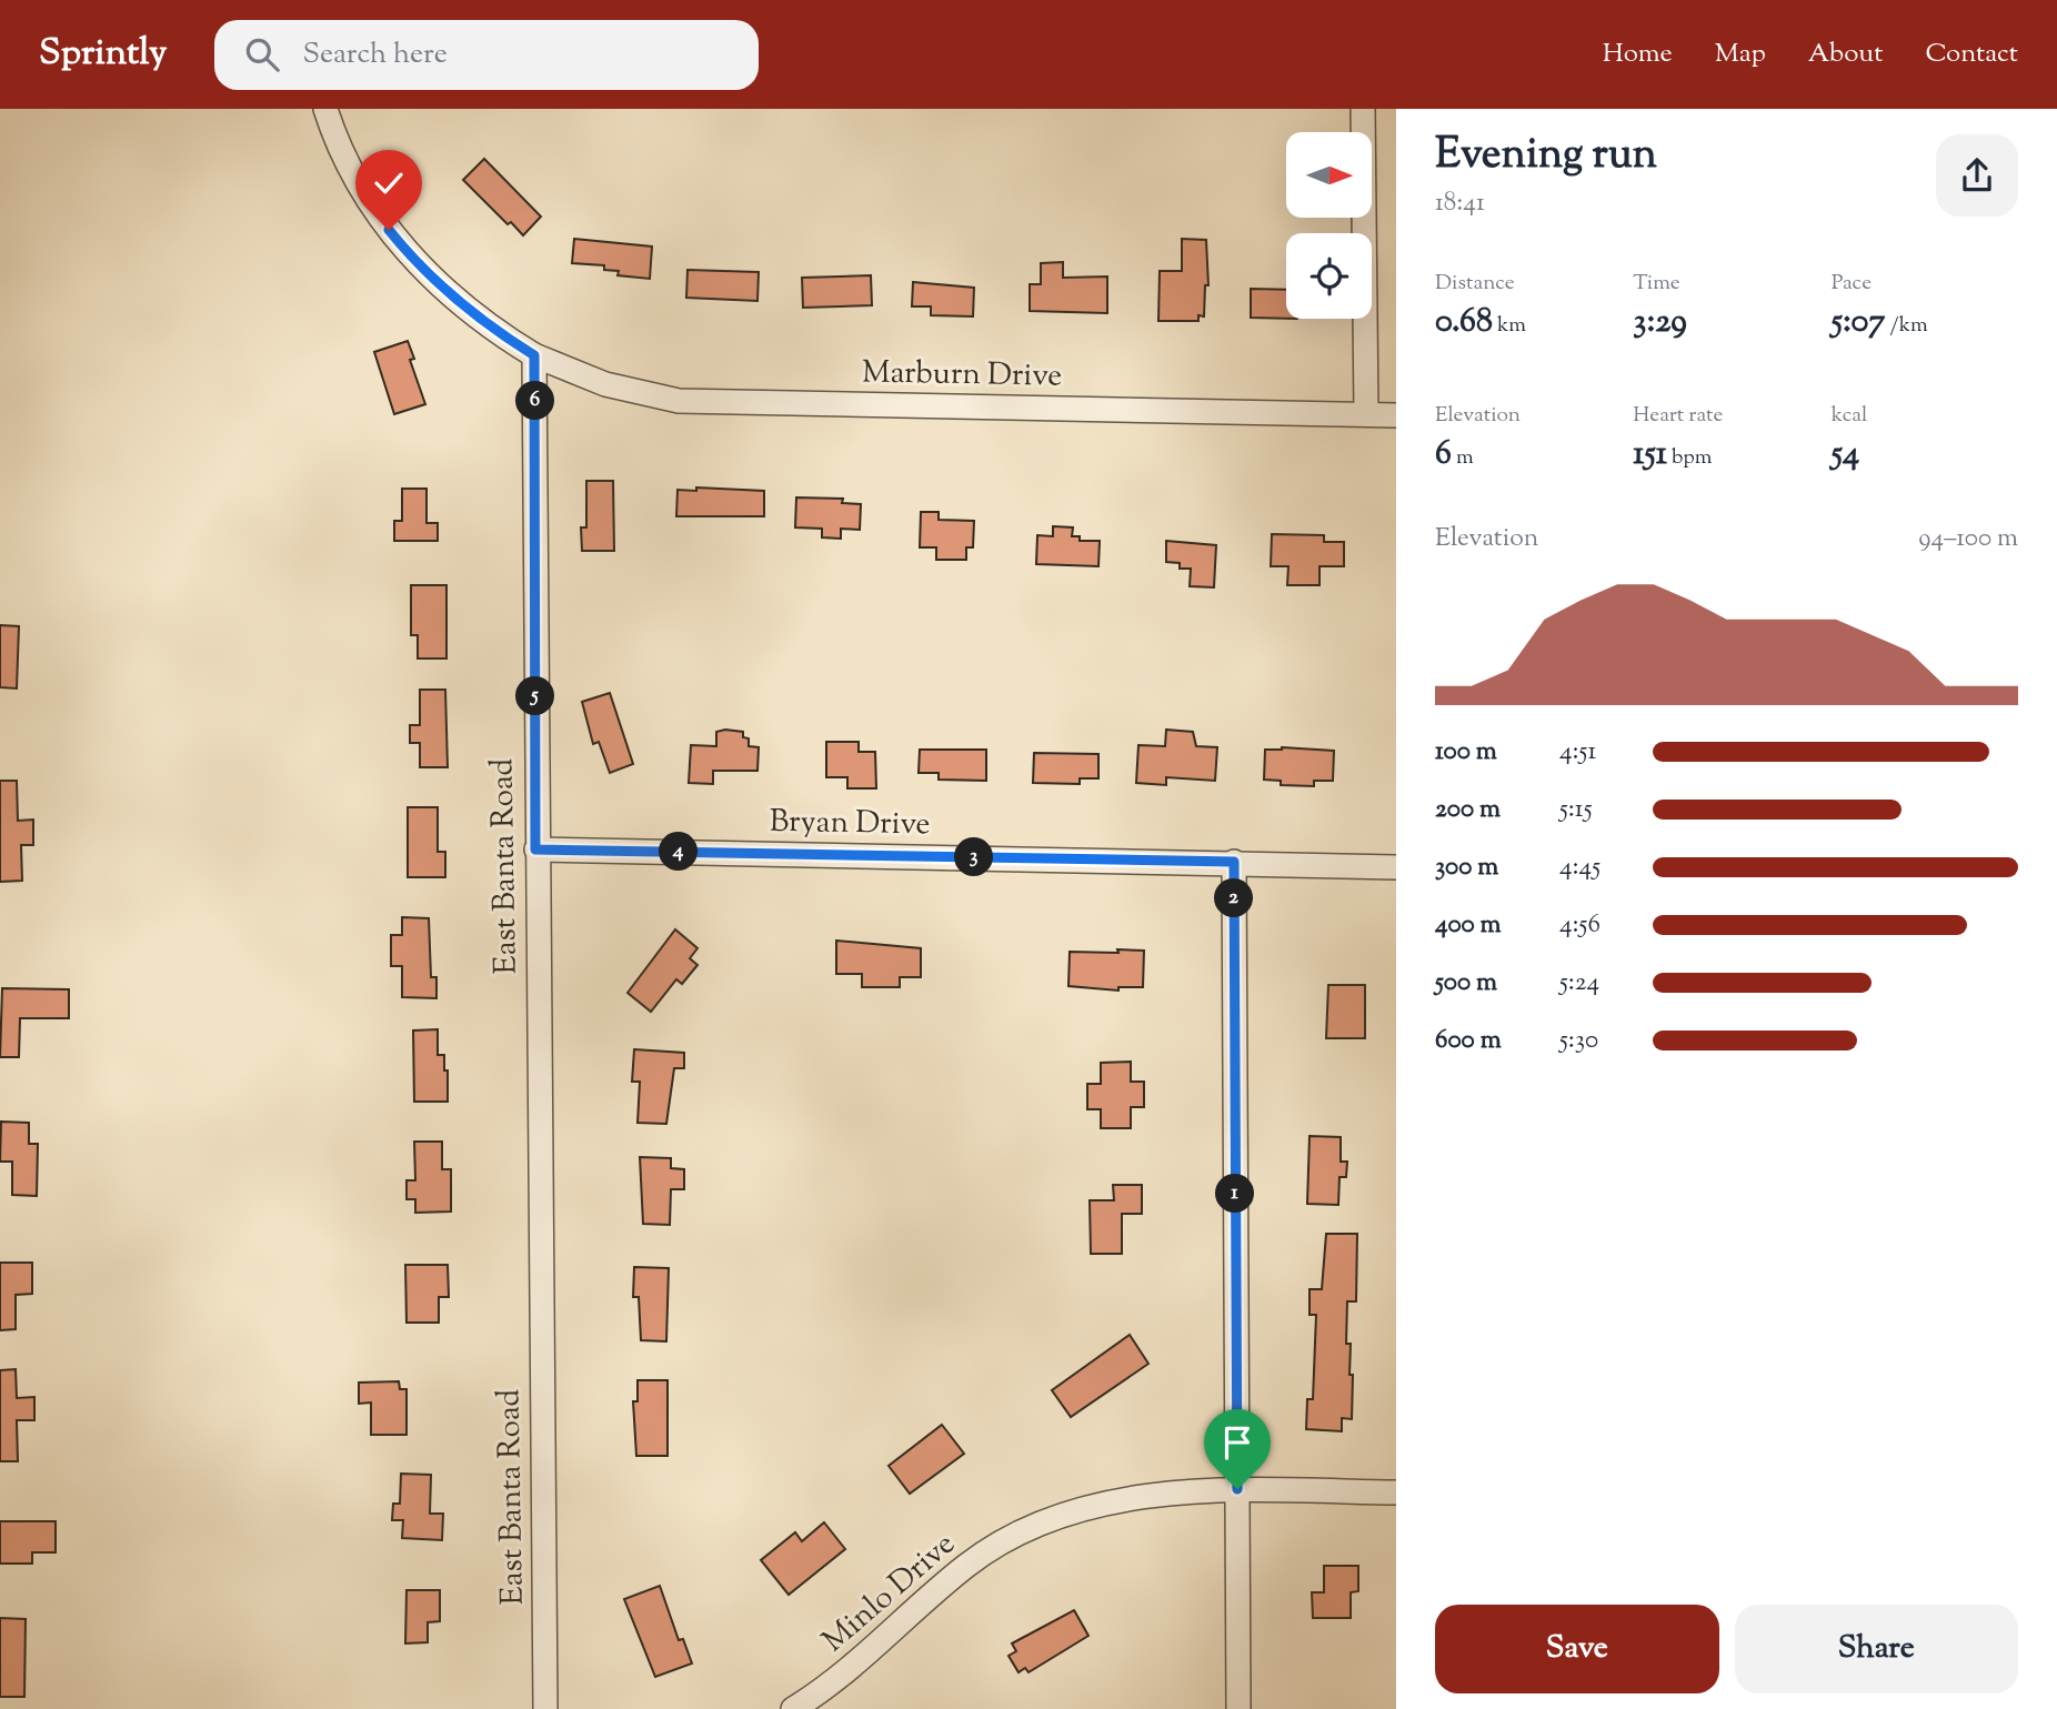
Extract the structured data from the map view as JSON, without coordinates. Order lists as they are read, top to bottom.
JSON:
{
  "streets": {
    "street": [
      "Marburn Drive",
      "Bryan Drive",
      "East Banta Road",
      "Minlo Drive"
    ]
  },
  "crossings": [
    ["Marburn Drive", "East Banta Road"],
    ["Bryan Drive", "East Banta Road"]
  ],
  "north": "right",
  "page": {
    "header": "Sprintly",
    "search": "Search here",
    "nav": [
      "Home",
      "Map",
      "About",
      "Contact"
    ],
    "heading": ["Evening run", "18:41"],
    "stats": [
      ["Distance", "0.68 km"],
      ["Time", "3:29"],
      ["Pace", "5:07 /km"],
      ["Elevation", "6 m"],
      ["Heart rate", "151 bpm"],
      ["kcal", "54"]
    ],
    "pins": [
      "6",
      "5",
      "4",
      "3",
      "2",
      "1"
    ],
    "chart": ["Elevation", "94–100 m"],
    "list": [
      {
        "name": "100 m",
        "note": "4:51"
      },
      {
        "name": "200 m",
        "note": "5:15"
      },
      {
        "name": "300 m",
        "note": "4:45"
      },
      {
        "name": "400 m",
        "note": "4:56"
      },
      {
        "name": "500 m",
        "note": "5:24"
      },
      {
        "name": "600 m",
        "note": "5:30"
      }
    ],
    "buttons": ["Save", "Share"]
  }
}
